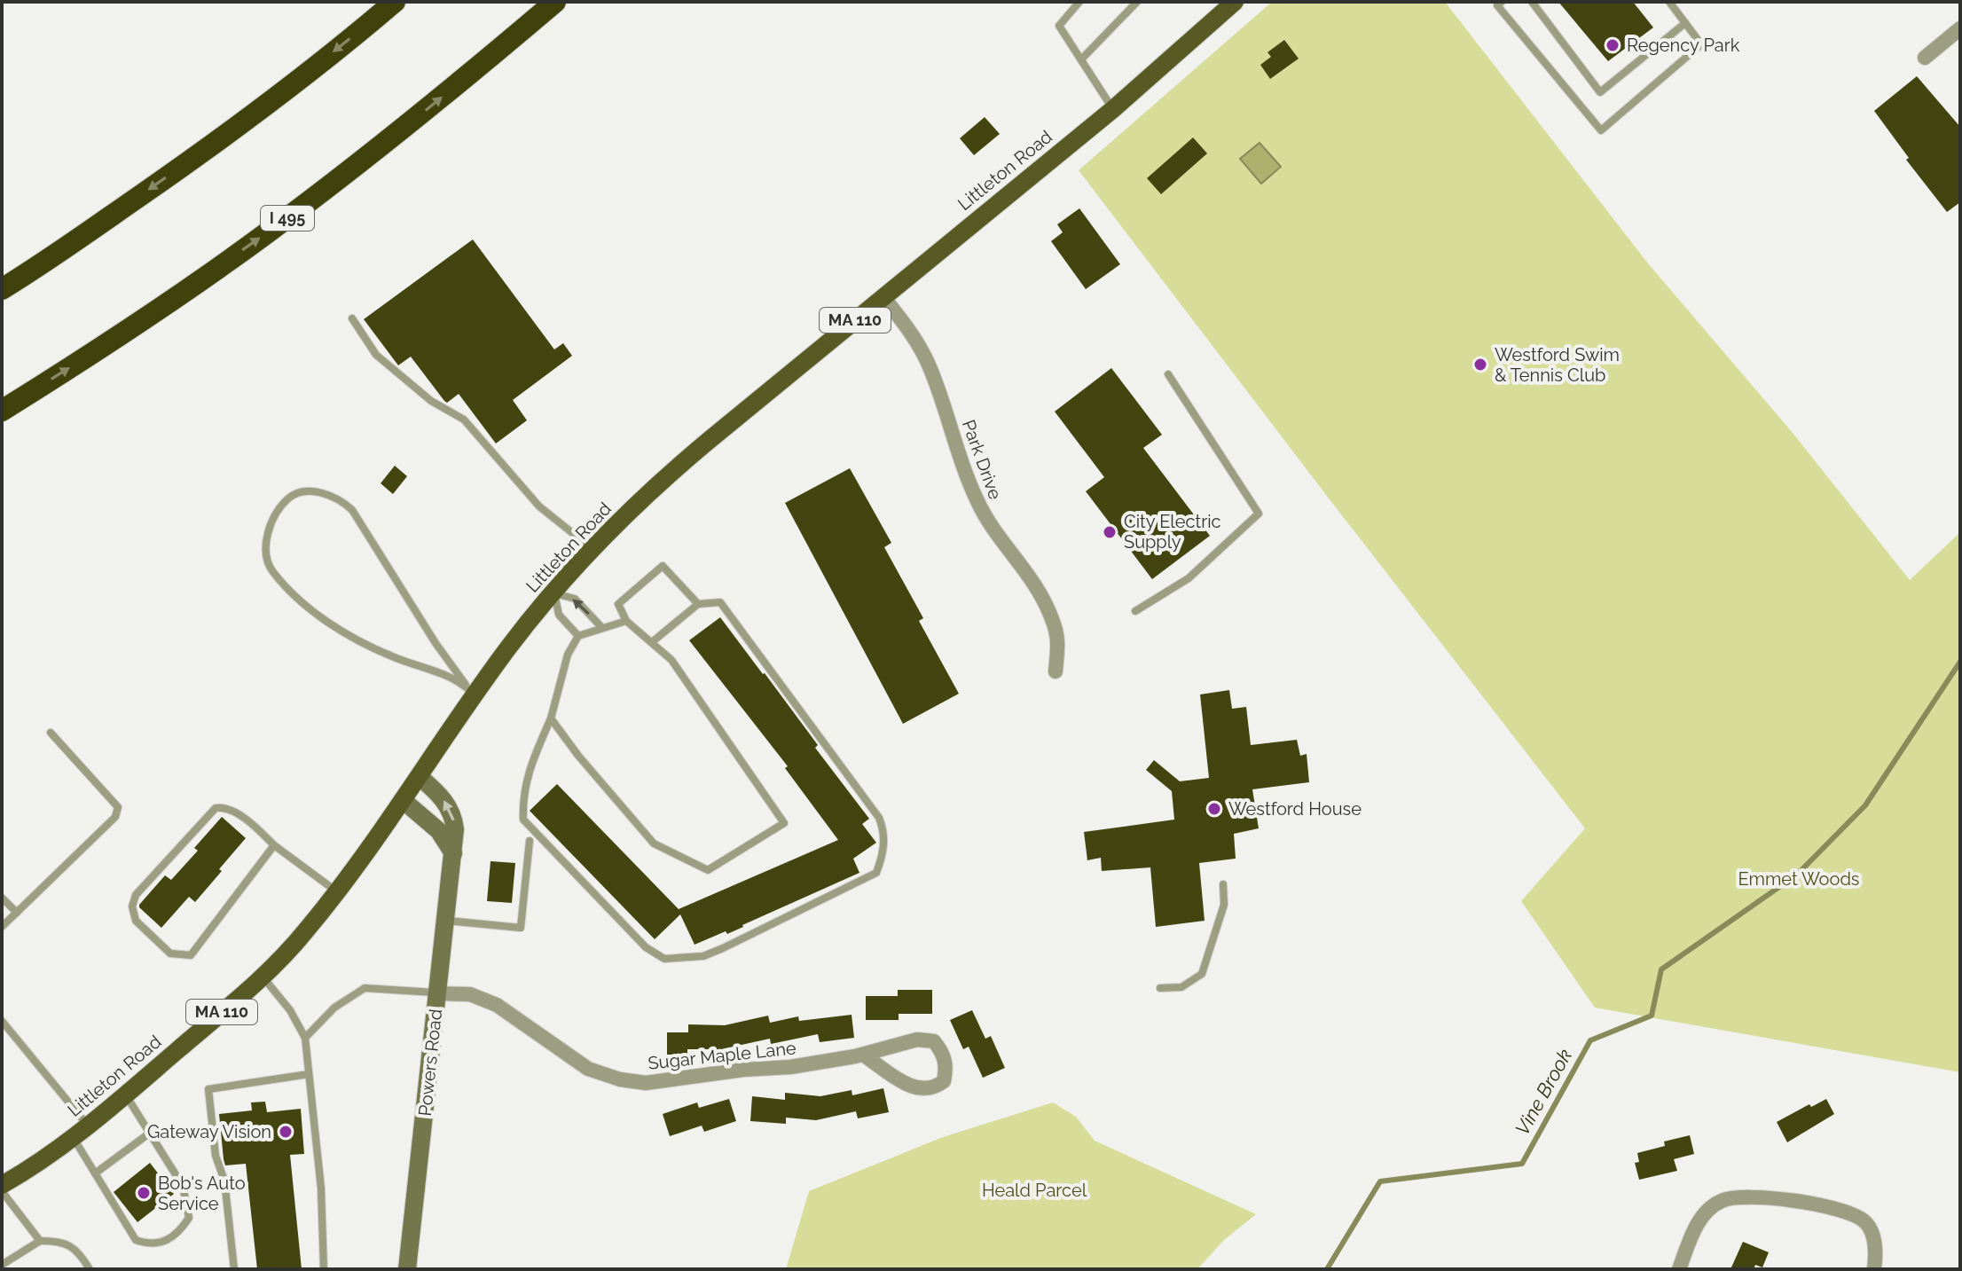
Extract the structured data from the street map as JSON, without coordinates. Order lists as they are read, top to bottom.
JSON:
{
  "streets": {
    "highway": ["I 495"],
    "main road": ["Littleton Road", "MA 110", "Powers Road"],
    "street": ["Park Drive", "Sugar Maple Lane"]
  },
  "crossings": [
    ["Littleton Road", "Park Drive"],
    ["Littleton Road", "Powers Road"],
    ["Sugar Maple Lane", "Powers Road"]
  ],
  "water": ["Vine Brook"],
  "parks": ["Emmet Woods", "Heald Parcel"],
  "places": [
    "Regency Park",
    "Westford Swim & Tennis Club",
    "City Electric Supply",
    "Westford House",
    "Gateway Vision",
    "Bob's Auto Service"
  ]
}
